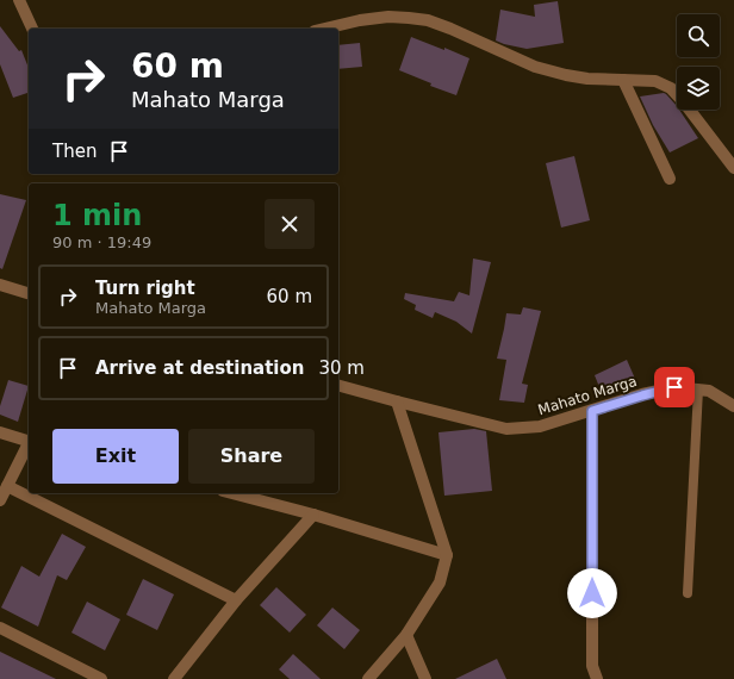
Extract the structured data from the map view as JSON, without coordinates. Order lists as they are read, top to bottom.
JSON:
{
  "streets": {
    "street": ["Mahato Marga"]
  },
  "page": {
    "turn": ["60 m", "Mahato Marga"],
    "then": "Then",
    "heading": ["1 min", "90 m · 19:49"],
    "list": [
      {
        "name": "Turn right",
        "note": "Mahato Marga",
        "value": "60 m"
      },
      {
        "name": "Arrive at destination",
        "value": "30 m"
      }
    ],
    "buttons": ["Exit", "Share"]
  }
}
